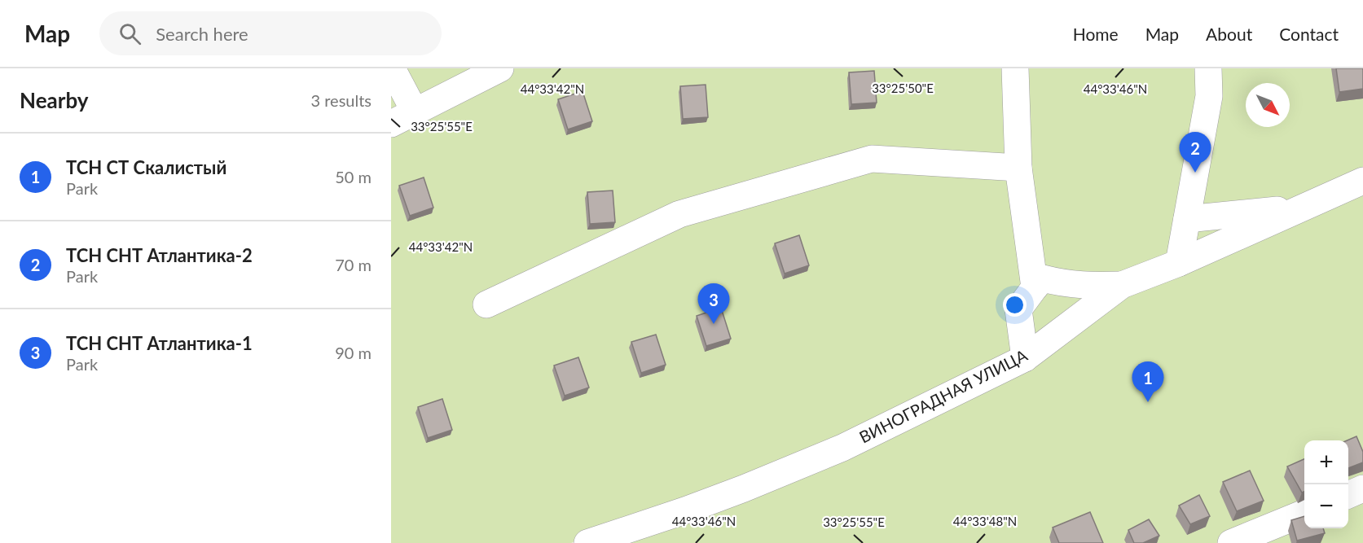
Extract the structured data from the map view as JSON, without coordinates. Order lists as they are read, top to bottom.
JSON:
{
  "streets": {
    "lane": ["ВИНОГРАДНАЯ УЛИЦА"]
  },
  "north": "bottom right",
  "page": {
    "header": "Map",
    "search": "Search here",
    "nav": [
      "Home",
      "Map",
      "About",
      "Contact"
    ],
    "heading": ["Nearby", "3 results"],
    "list": [
      {
        "mark": "1",
        "name": "ТСН СТ Скалистый",
        "note": "Park",
        "value": "50 m"
      },
      {
        "mark": "2",
        "name": "ТСН СНТ Атлантика-2",
        "note": "Park",
        "value": "70 m"
      },
      {
        "mark": "3",
        "name": "ТСН СНТ Атлантика-1",
        "note": "Park",
        "value": "90 m"
      }
    ],
    "pins": ["2", "3", "1"],
    "map_buttons": ["+", "−"]
  },
  "coordinates": [
    "33°25'50\"E",
    "44°33'42\"N",
    "44°33'46\"N",
    "33°25'55\"E",
    "44°33'48\"N"
  ]
}
